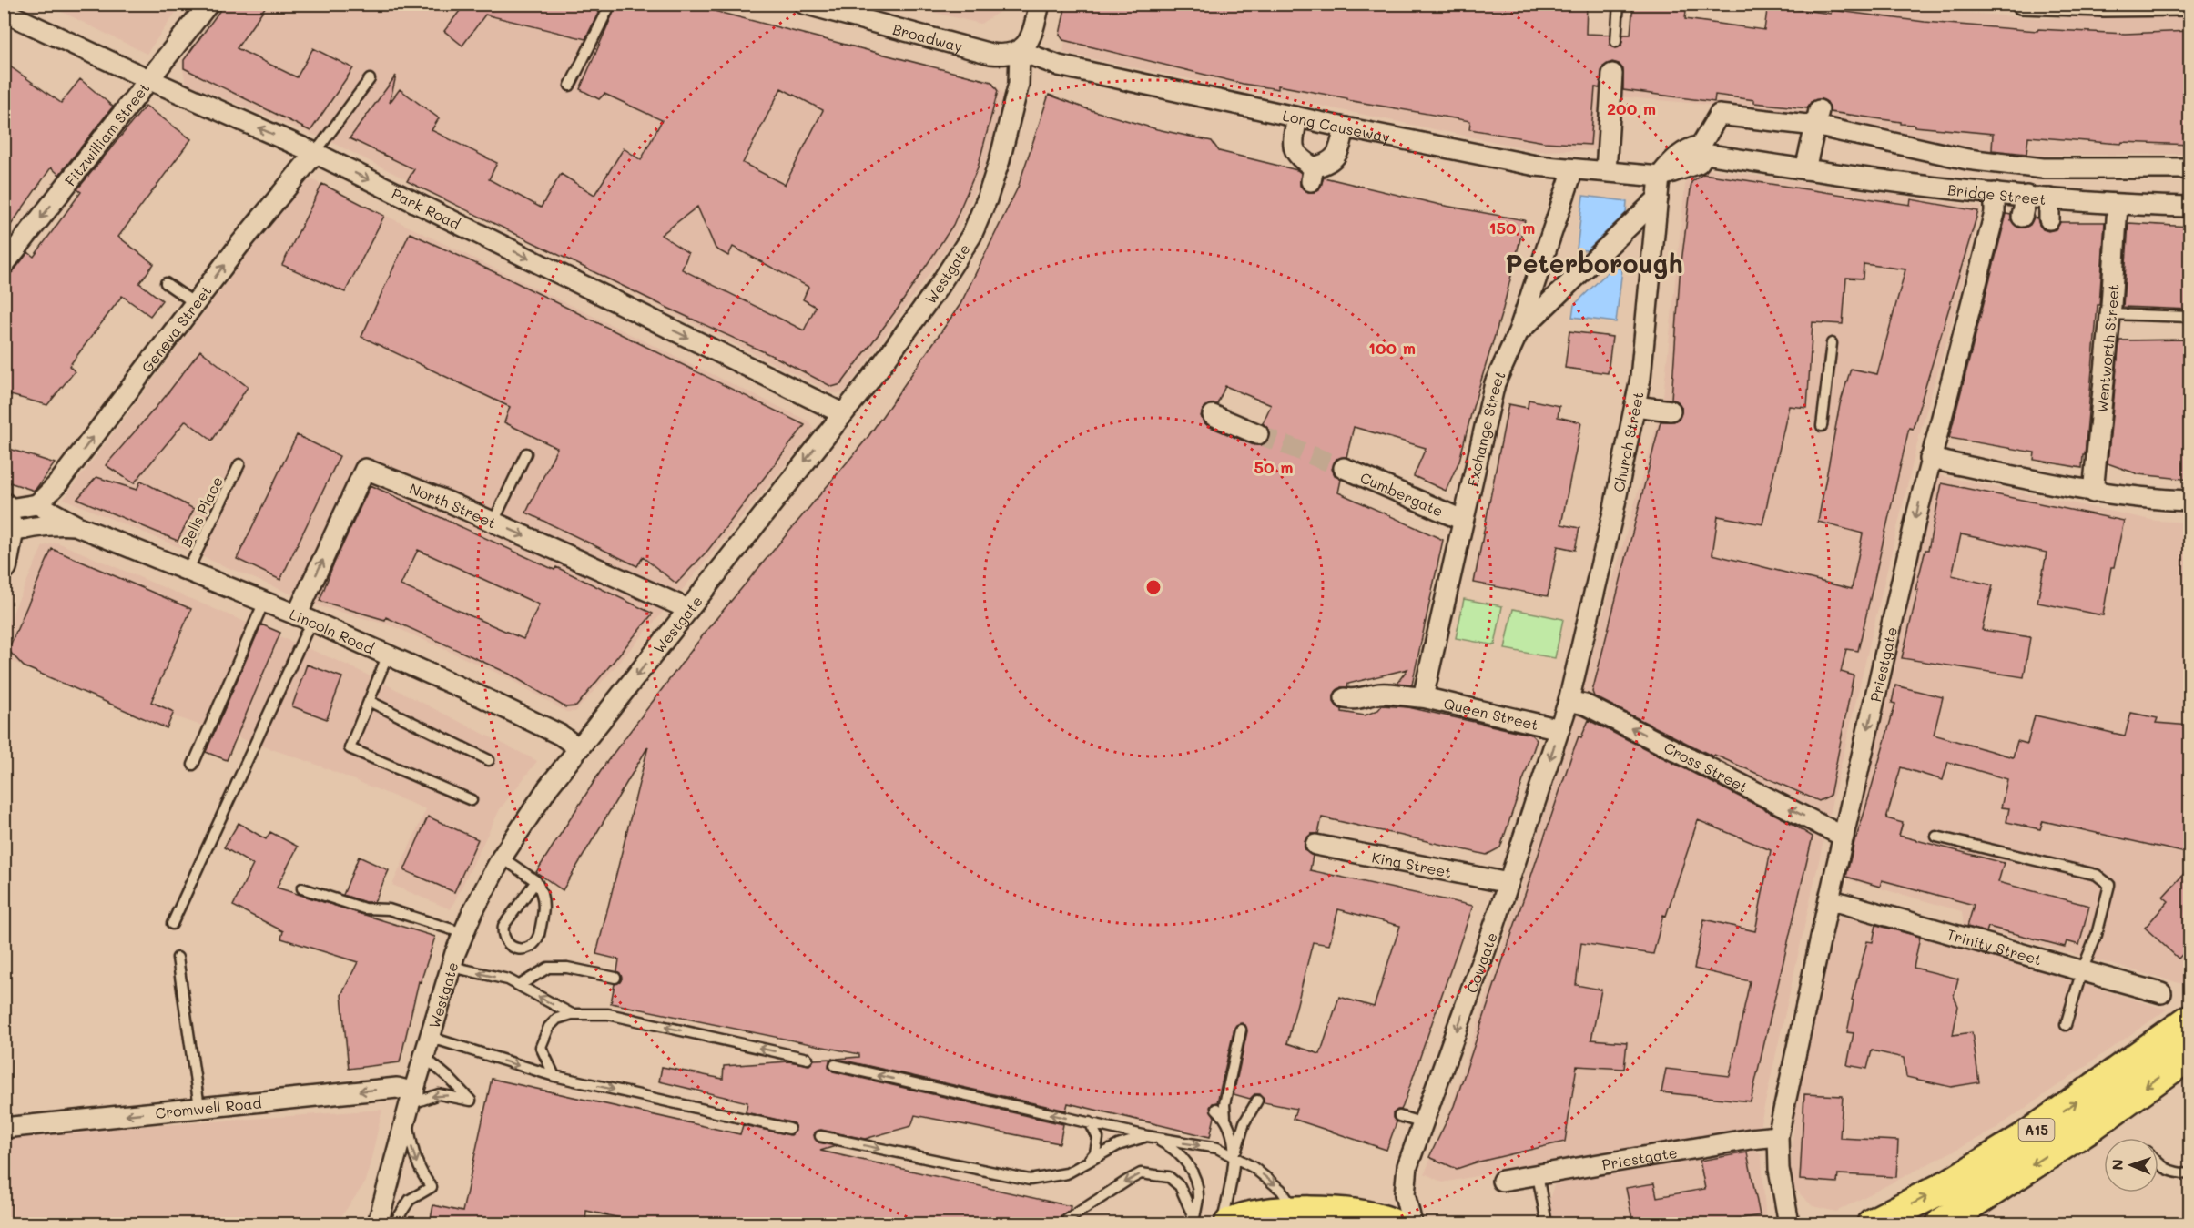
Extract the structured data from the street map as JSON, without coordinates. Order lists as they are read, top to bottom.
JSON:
{
  "streets": {
    "main road": ["A15"],
    "street": [
      "Broadway",
      "Long Causeway",
      "Fitzwilliam Street",
      "Bridge Street",
      "Park Road",
      "Westgate",
      "Geneva Street",
      "Wentworth Street",
      "Exchange Street",
      "Church Street",
      "Cumbergate",
      "North Street",
      "Lincoln Road",
      "Priestgate",
      "Queen Street",
      "Cross Street",
      "King Street",
      "Trinity Street",
      "Cowgate",
      "Cromwell Road"
    ],
    "lane": ["Bells Place"]
  },
  "crossings": [
    ["Broadway", "Long Causeway"],
    ["Broadway", "Westgate"],
    ["Long Causeway", "Westgate"],
    ["Long Causeway", "Exchange Street"],
    ["Long Causeway", "Church Street"],
    ["Fitzwilliam Street", "Park Road"],
    ["Bridge Street", "Wentworth Street"],
    ["Bridge Street", "Priestgate"],
    ["Park Road", "Westgate"],
    ["Park Road", "Geneva Street"],
    ["Westgate", "North Street"],
    ["Westgate", "Lincoln Road"],
    ["Westgate", "Cromwell Road"],
    ["Geneva Street", "Lincoln Road"],
    ["Exchange Street", "Cumbergate"],
    ["Exchange Street", "Queen Street"],
    ["Church Street", "Cross Street"],
    ["Church Street", "Cowgate"],
    ["North Street", "Lincoln Road"],
    ["Bells Place", "Lincoln Road"],
    ["Priestgate", "Cross Street"],
    ["Priestgate", "Trinity Street"],
    ["Queen Street", "Cowgate"],
    ["Cross Street", "Cowgate"],
    ["King Street", "Cowgate"]
  ],
  "one_way": [
    "Fitzwilliam Street",
    "Geneva Street",
    "Cross Street",
    "Cowgate",
    "Cromwell Road"
  ],
  "districts": ["Peterborough"],
  "north": "left",
  "rings": [
    "200 m",
    "150 m",
    "100 m",
    "50 m"
  ]
}
